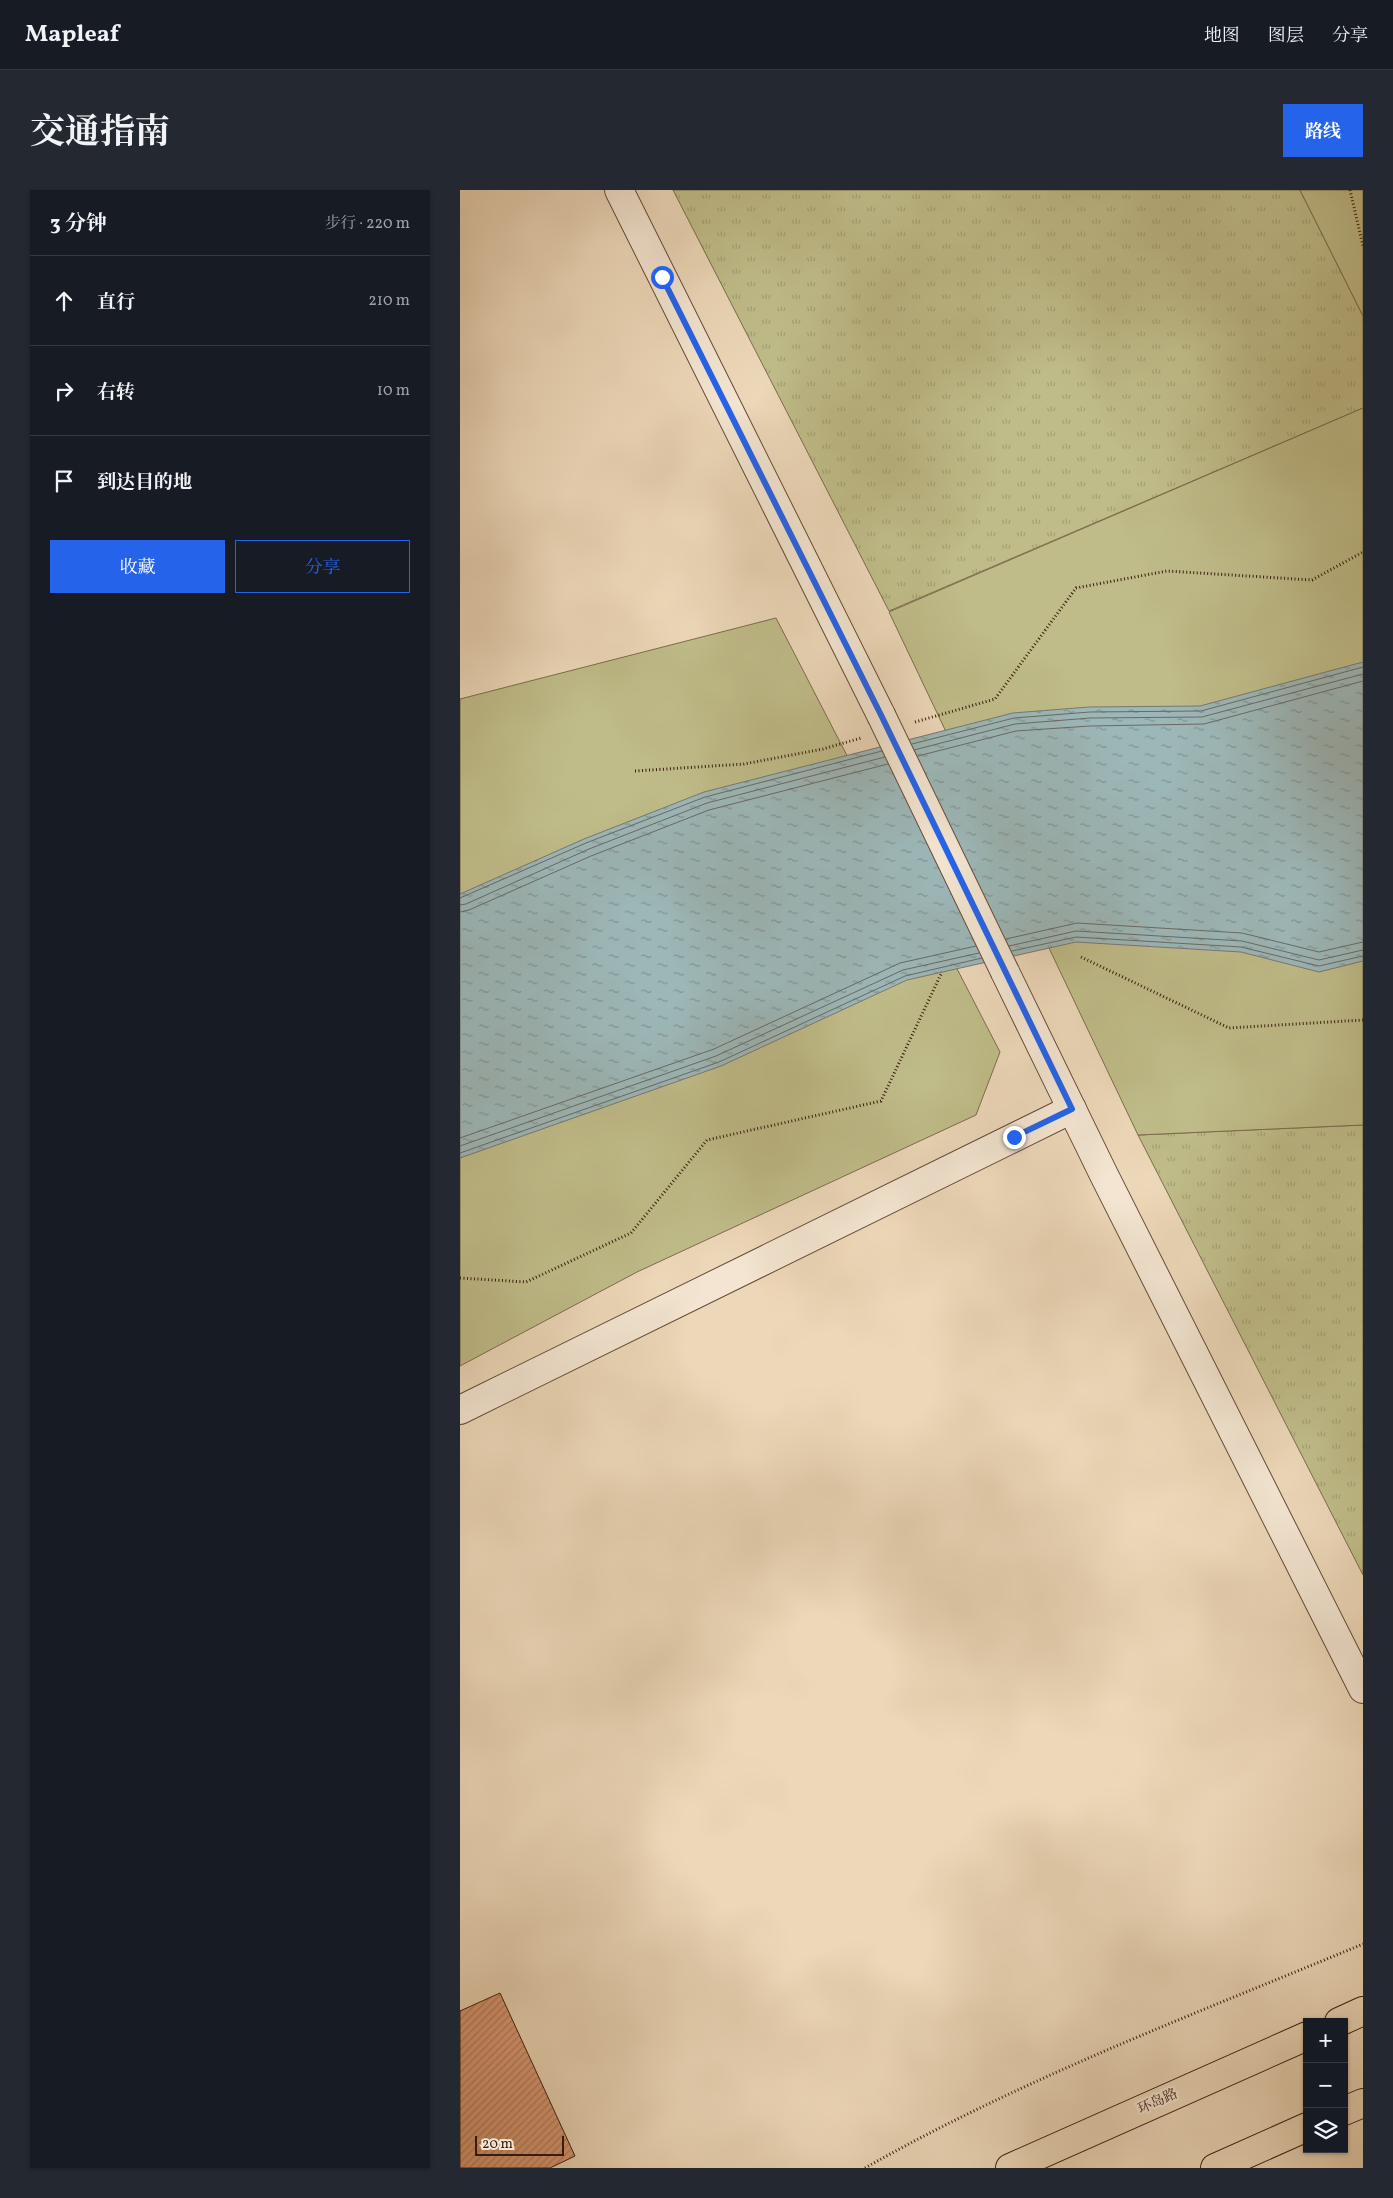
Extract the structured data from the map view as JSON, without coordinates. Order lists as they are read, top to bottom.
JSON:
{
  "streets": {
    "main road": ["环岛路"]
  },
  "scale_bar": "20 m",
  "page": {
    "header": "Mapleaf",
    "nav": ["地图", "图层", "分享"],
    "title": "交通指南",
    "buttons": [
      "路线",
      ["收藏", "分享"]
    ],
    "heading": ["3 分钟", "步行 · 220 m"],
    "list": [
      ["直行", "210 m"],
      ["右转", "10 m"],
      "到达目的地"
    ],
    "map_buttons": ["+", "−"],
    "scale": "20 m"
  }
}
